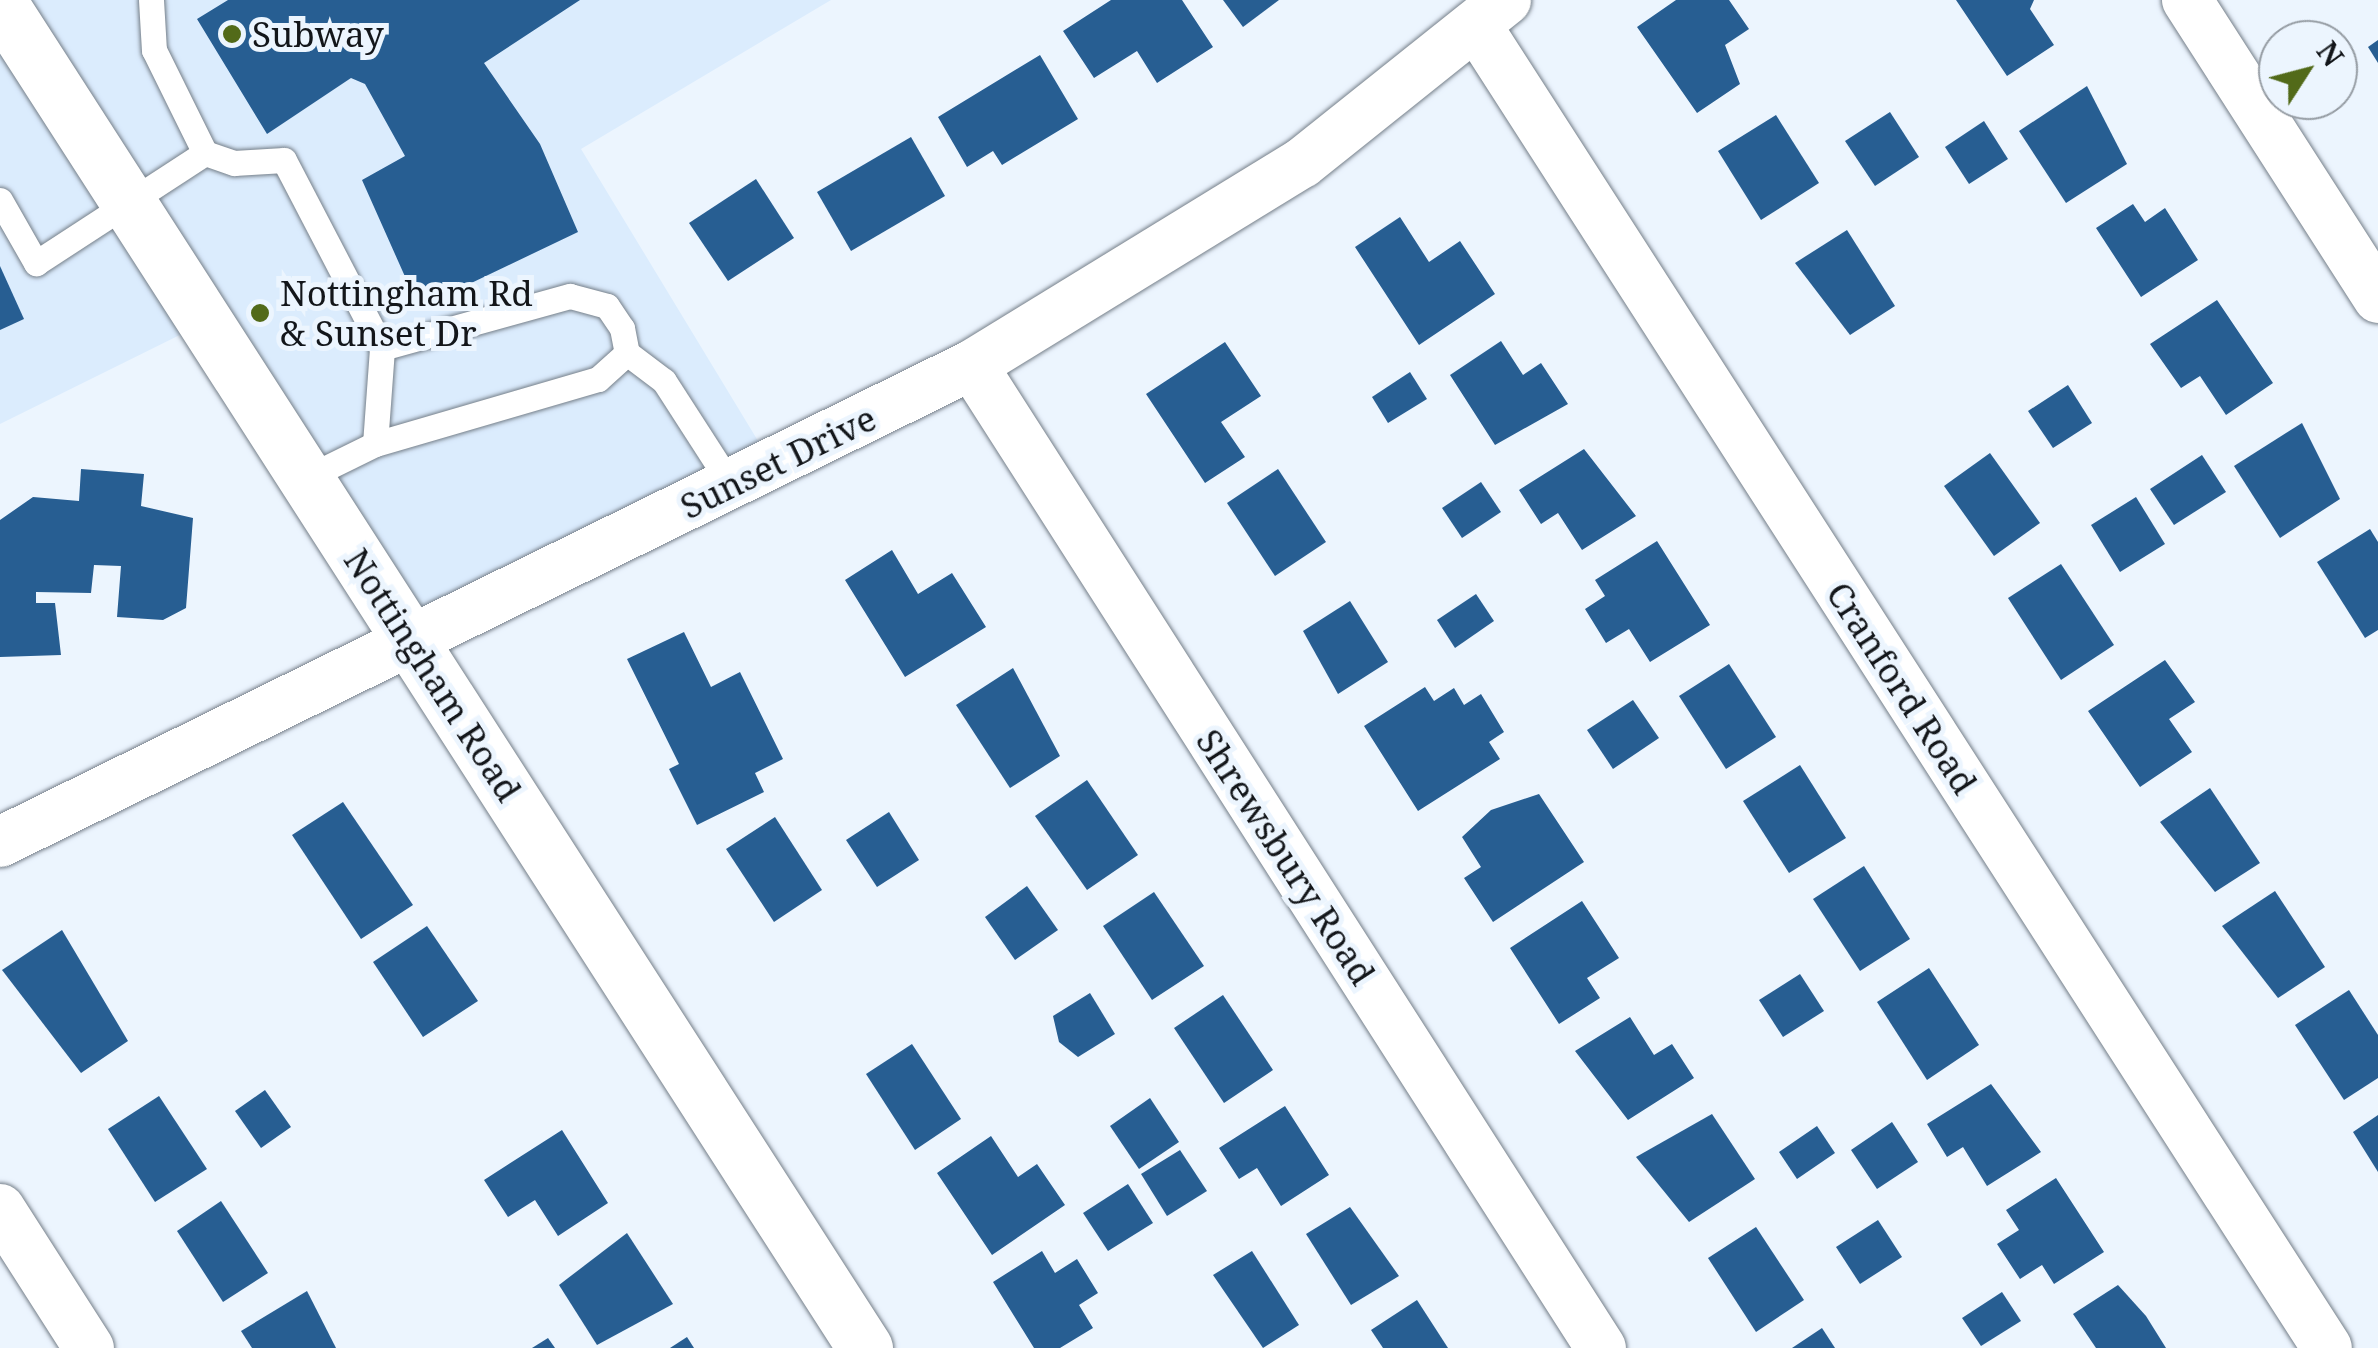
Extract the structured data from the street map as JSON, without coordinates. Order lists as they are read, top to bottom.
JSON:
{
  "streets": {
    "street": [
      "Sunset Drive",
      "Nottingham Road",
      "Cranford Road",
      "Shrewsbury Road"
    ]
  },
  "crossings": [
    ["Sunset Drive", "Nottingham Road"],
    ["Sunset Drive", "Cranford Road"],
    ["Sunset Drive", "Shrewsbury Road"]
  ],
  "places": ["Subway", "Nottingham Rd & Sunset Dr"],
  "north": "top right"
}
